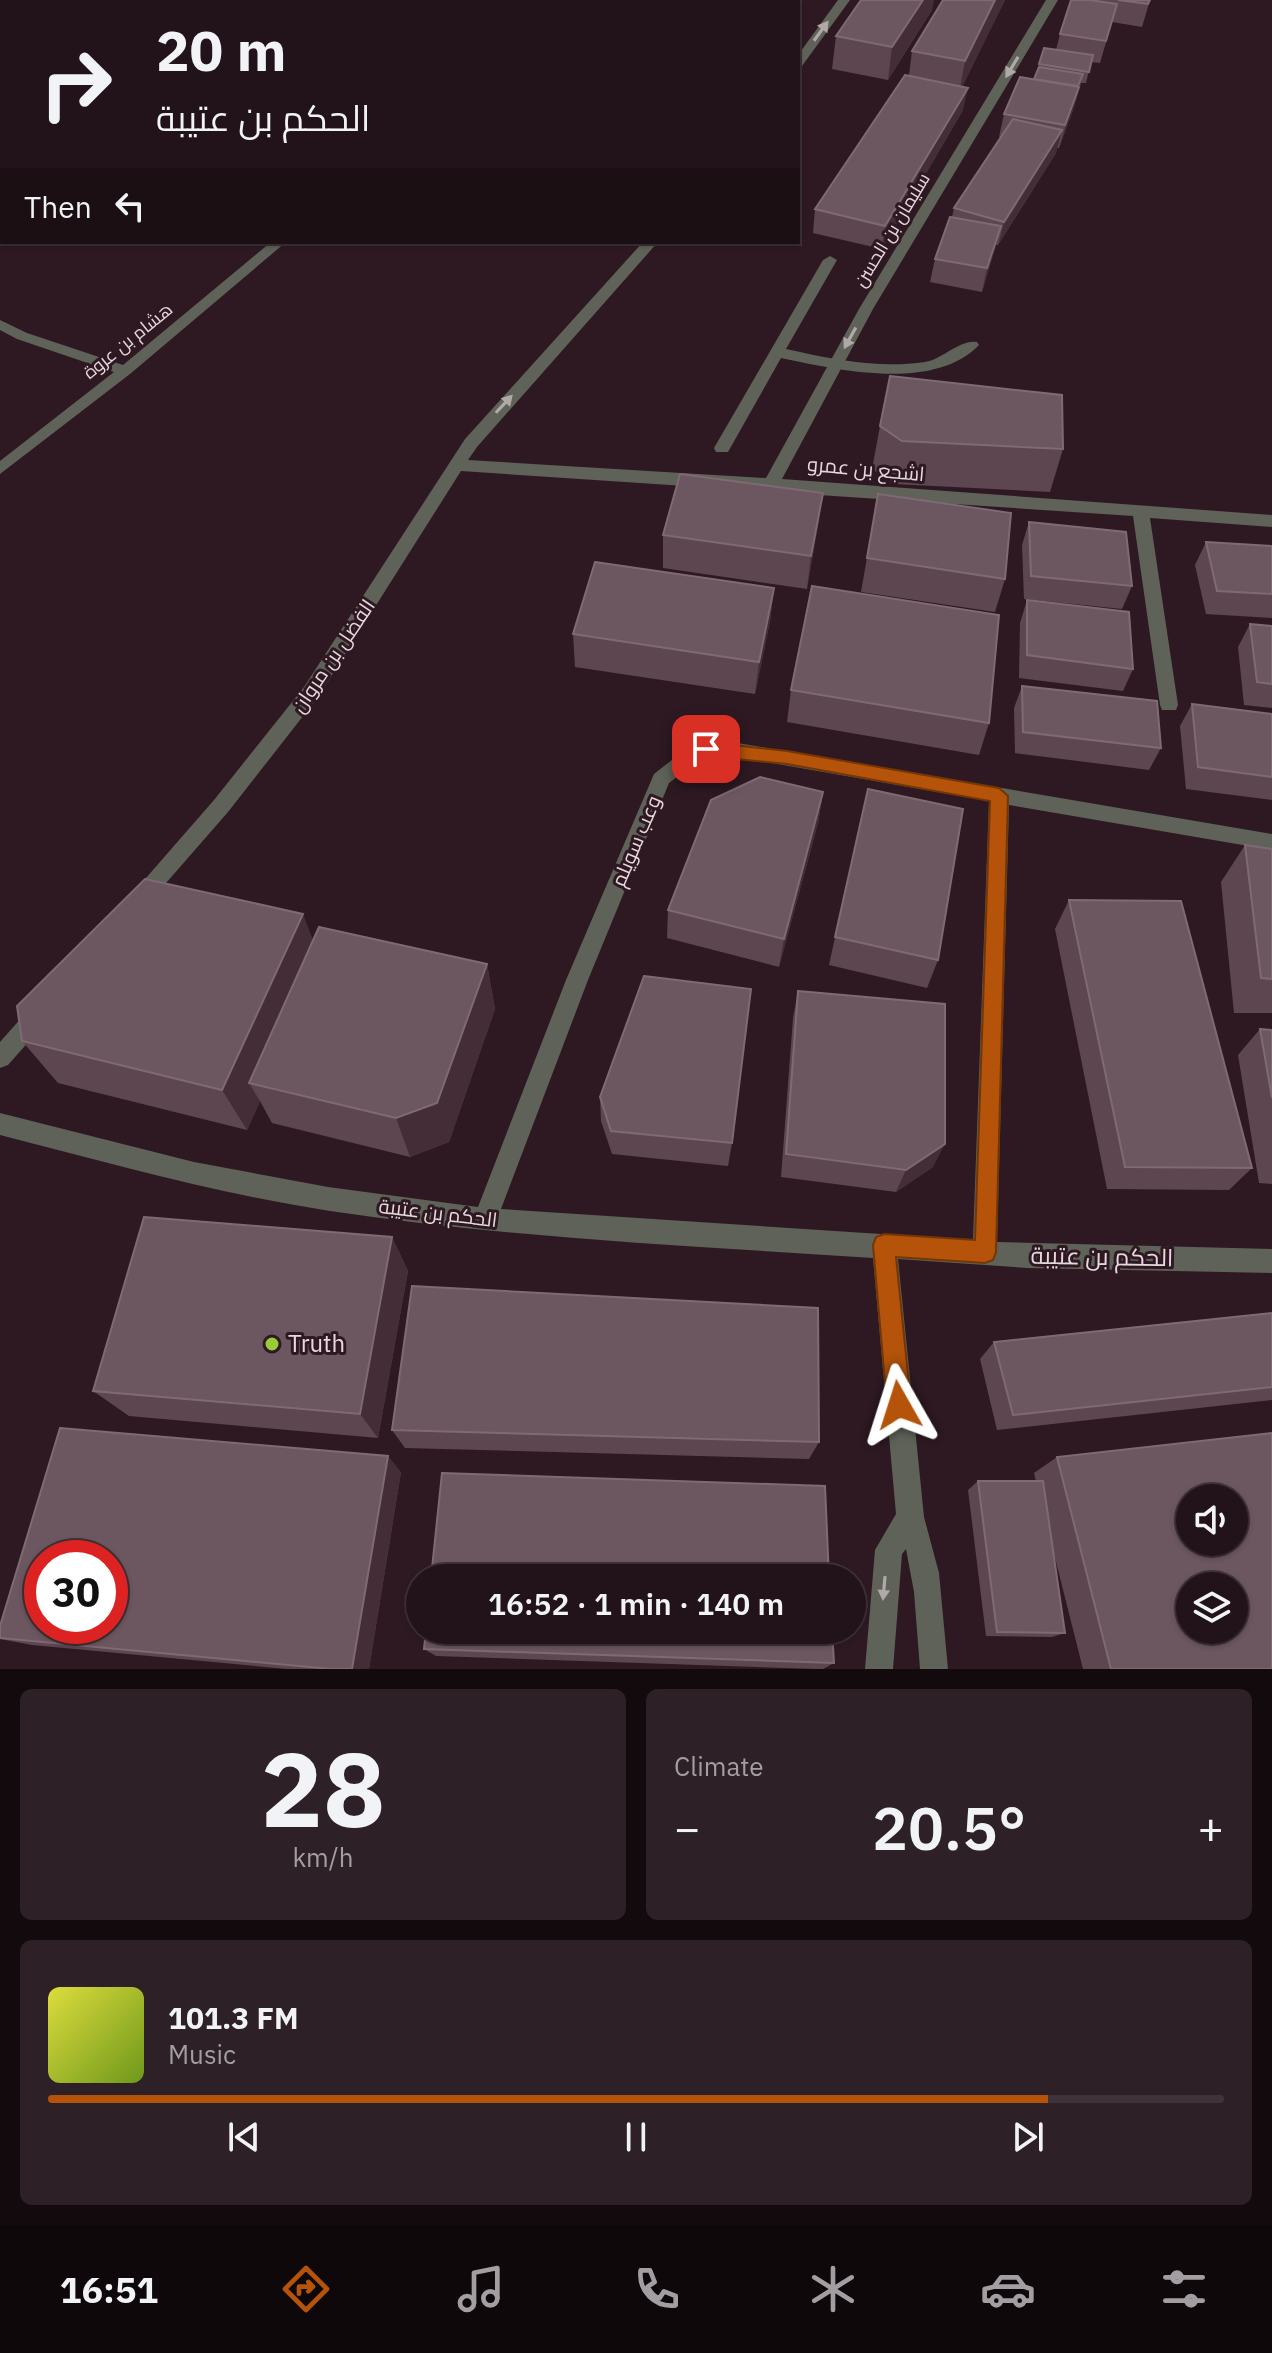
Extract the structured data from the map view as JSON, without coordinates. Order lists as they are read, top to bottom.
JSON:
{
  "streets": {
    "street": [
      "سليمان بن الحسن",
      "هشام بن عروة",
      "اشجع بن عمرو",
      "الفضل بن مروان",
      "وعب سويلم",
      "الحكم بن عتيبة"
    ]
  },
  "crossings": [
    ["سليمان بن الحسن", "اشجع بن عمرو"],
    ["اشجع بن عمرو", "الفضل بن مروان"],
    ["وعب سويلم", "الحكم بن عتيبة"]
  ],
  "one_way": ["سليمان بن الحسن"],
  "places": ["Truth"],
  "page": {
    "turn": ["20 m", "الحكم بن عتيبة"],
    "then": "Then",
    "limit": "30",
    "trip": "16:52 · 1 min · 140 m",
    "tile": [
      ["28", "km/h"],
      "Climate"
    ],
    "heat": ["−", "20.5°", "+"],
    "song": ["101.3 FM", "Music"],
    "tabs": "16:51"
  }
}
